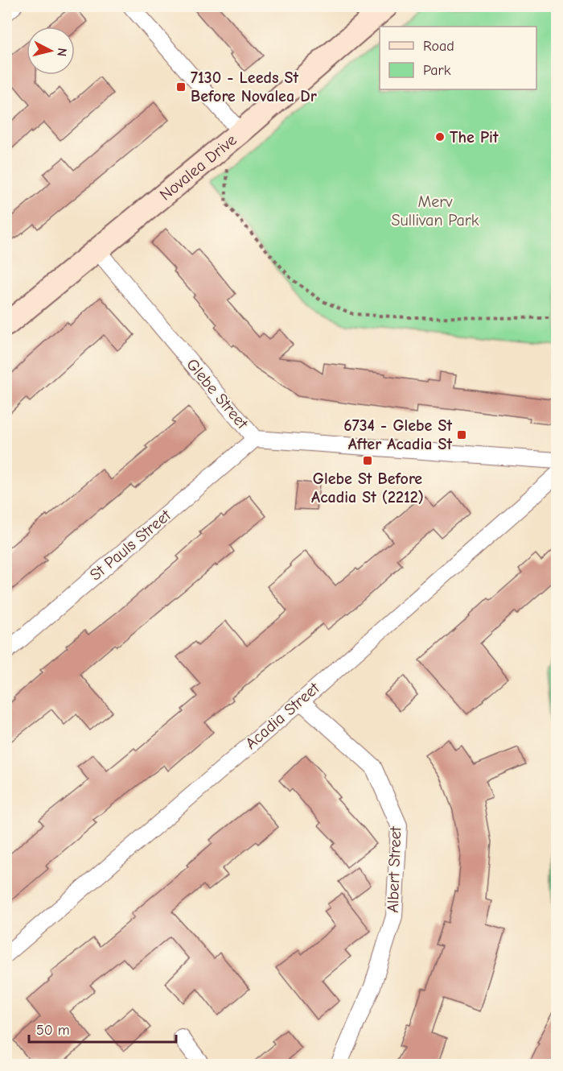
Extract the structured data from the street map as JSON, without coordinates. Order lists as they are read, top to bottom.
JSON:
{
  "streets": {
    "street": [
      "Novalea Drive",
      "Glebe Street",
      "St Pauls Street",
      "Acadia Street",
      "Albert Street"
    ]
  },
  "crossings": [
    ["Novalea Drive", "Glebe Street"],
    ["Glebe Street", "St Pauls Street"],
    ["Acadia Street", "Albert Street"]
  ],
  "parks": ["Merv Sullivan Park"],
  "places": {
    "transit": ["7130 - Leeds St Before Novalea Dr", "6734 - Glebe St After Acadia St", "Glebe St Before Acadia St (2212)"],
    "other": ["The Pit"]
  },
  "legend": ["Road", "Park"],
  "scale_bar": "50 m",
  "north": "right"
}
